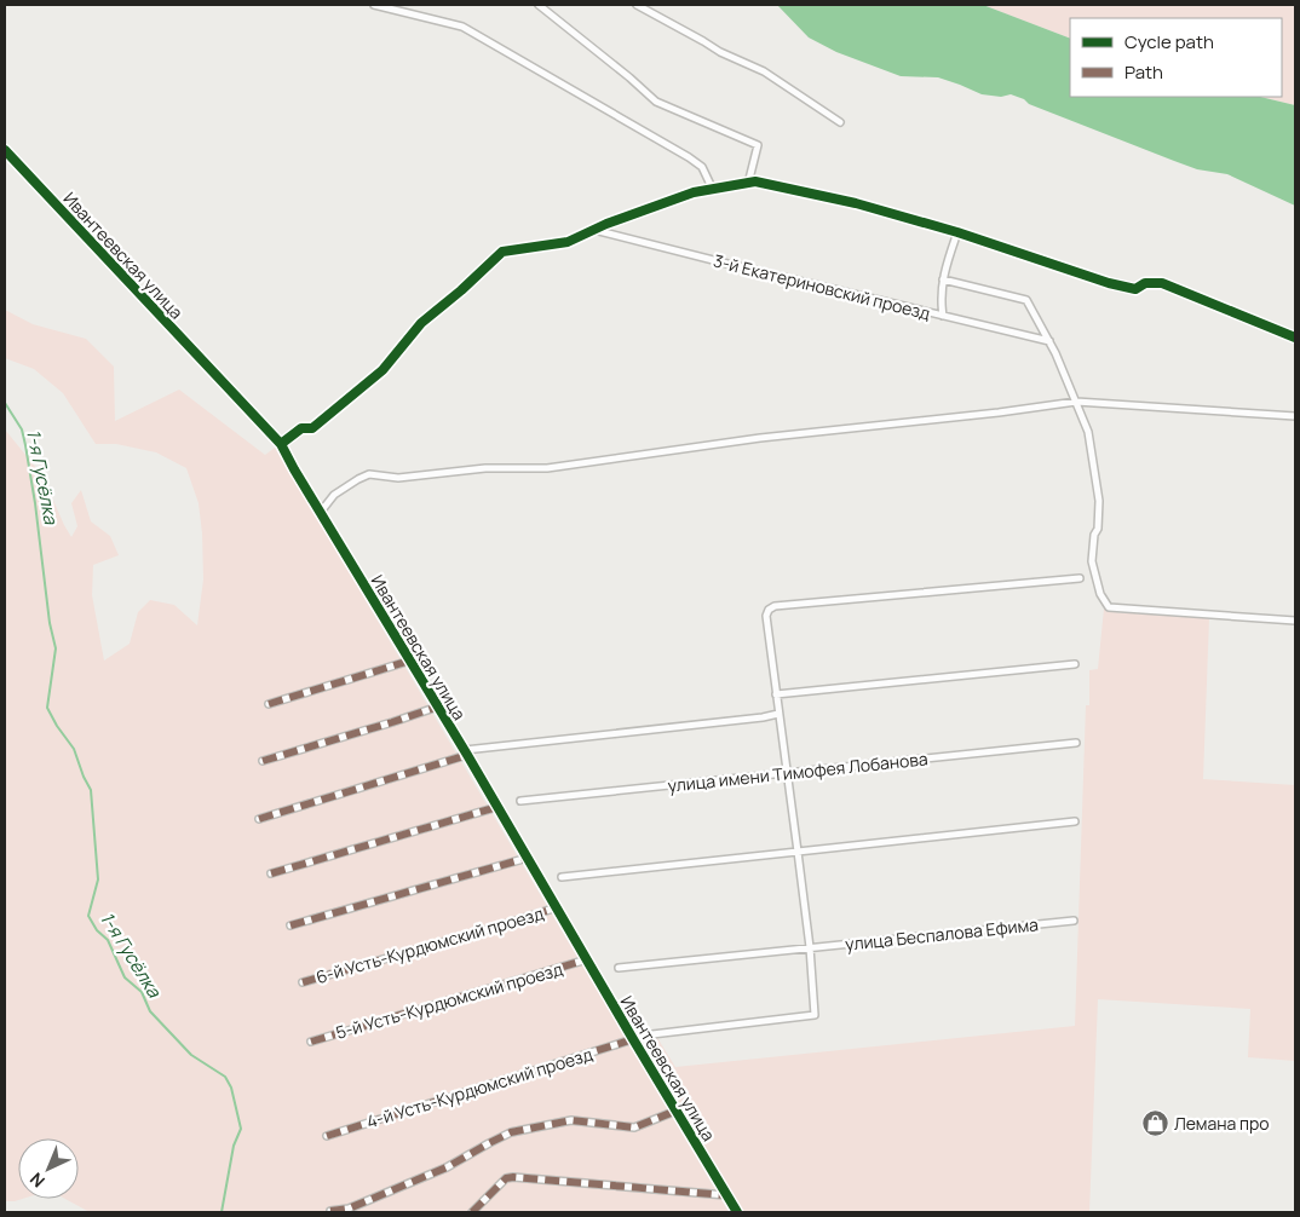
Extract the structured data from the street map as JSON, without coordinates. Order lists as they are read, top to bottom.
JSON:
{
  "streets": {
    "street": [
      "Ивантеевская улица",
      "3-й Екатериновский проезд",
      "улица имени Тимофея Лобанова",
      "улица Беспалова Ефима",
      "6-й Усть-Курдюмский проезд",
      "5-й Усть-Курдюмский проезд",
      "4-й Усть-Курдюмский проезд"
    ]
  },
  "crossings": [
    ["Ивантеевская улица", "6-й Усть-Курдюмский проезд"],
    ["Ивантеевская улица", "5-й Усть-Курдюмский проезд"],
    ["Ивантеевская улица", "4-й Усть-Курдюмский проезд"],
    ["улица Беспалова Ефима", "4-й Усть-Курдюмский проезд"]
  ],
  "water": ["1-я Гусёлка"],
  "places": {
    "shop": ["Лемана про"]
  },
  "legend": ["Cycle path", "Path"],
  "north": "bottom left"
}
